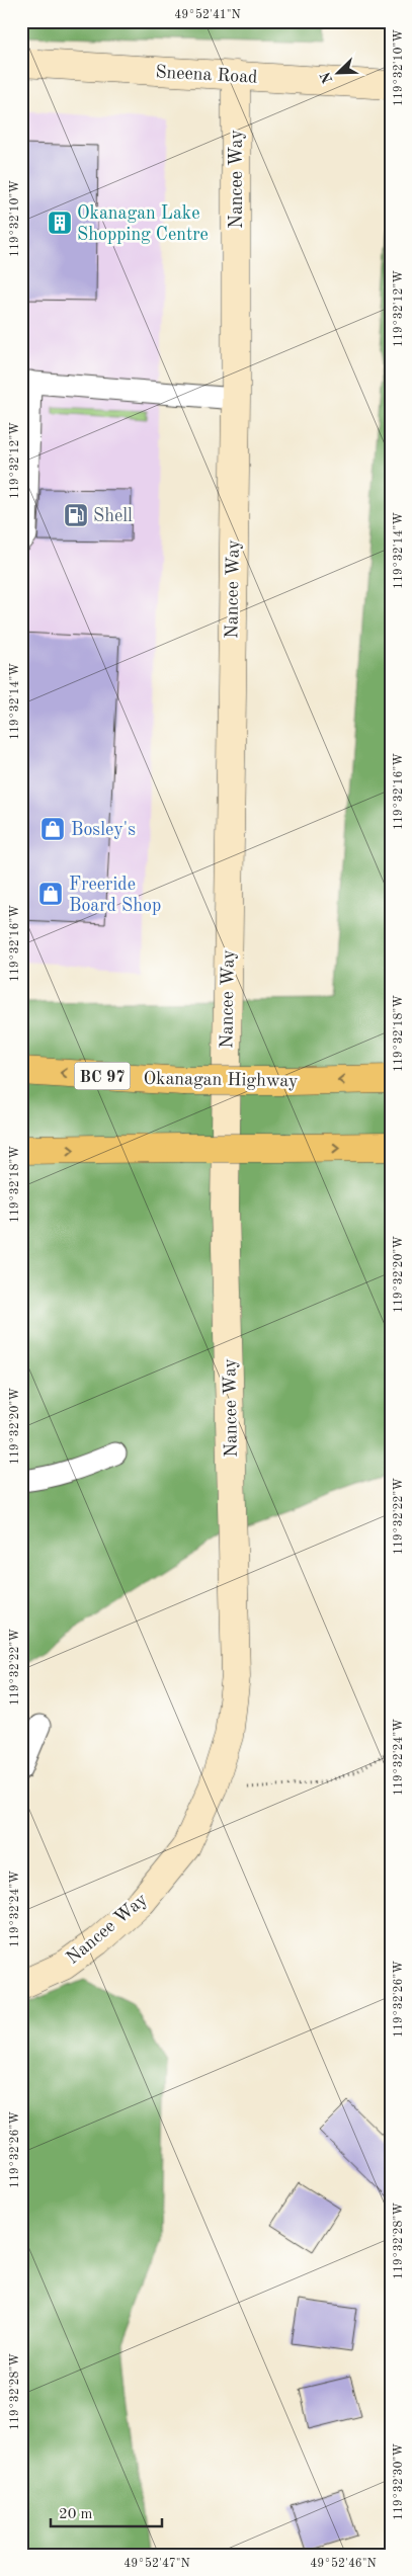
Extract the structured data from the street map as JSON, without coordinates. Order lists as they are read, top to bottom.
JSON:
{
  "streets": {
    "highway": ["BC 97", "Okanagan Highway"],
    "street": ["Sneena Road", "Nancee Way"]
  },
  "crossings": [
    ["Sneena Road", "Nancee Way"]
  ],
  "places": {
    "building": ["Okanagan Lake Shopping Centre"],
    "fuel station": ["Shell"],
    "shop": ["Bosley's", "Freeride Board Shop"]
  },
  "scale_bar": "20 m",
  "north": "bottom left",
  "coordinates": [
    "49°52'41\"N",
    "119°32'10\"W",
    "119°32'12\"W",
    "119°32'14\"W",
    "119°32'16\"W",
    "119°32'18\"W",
    "119°32'20\"W",
    "119°32'22\"W",
    "119°32'24\"W",
    "119°32'26\"W",
    "119°32'28\"W",
    "119°32'30\"W",
    "49°52'47\"N",
    "49°52'46\"N"
  ]
}
